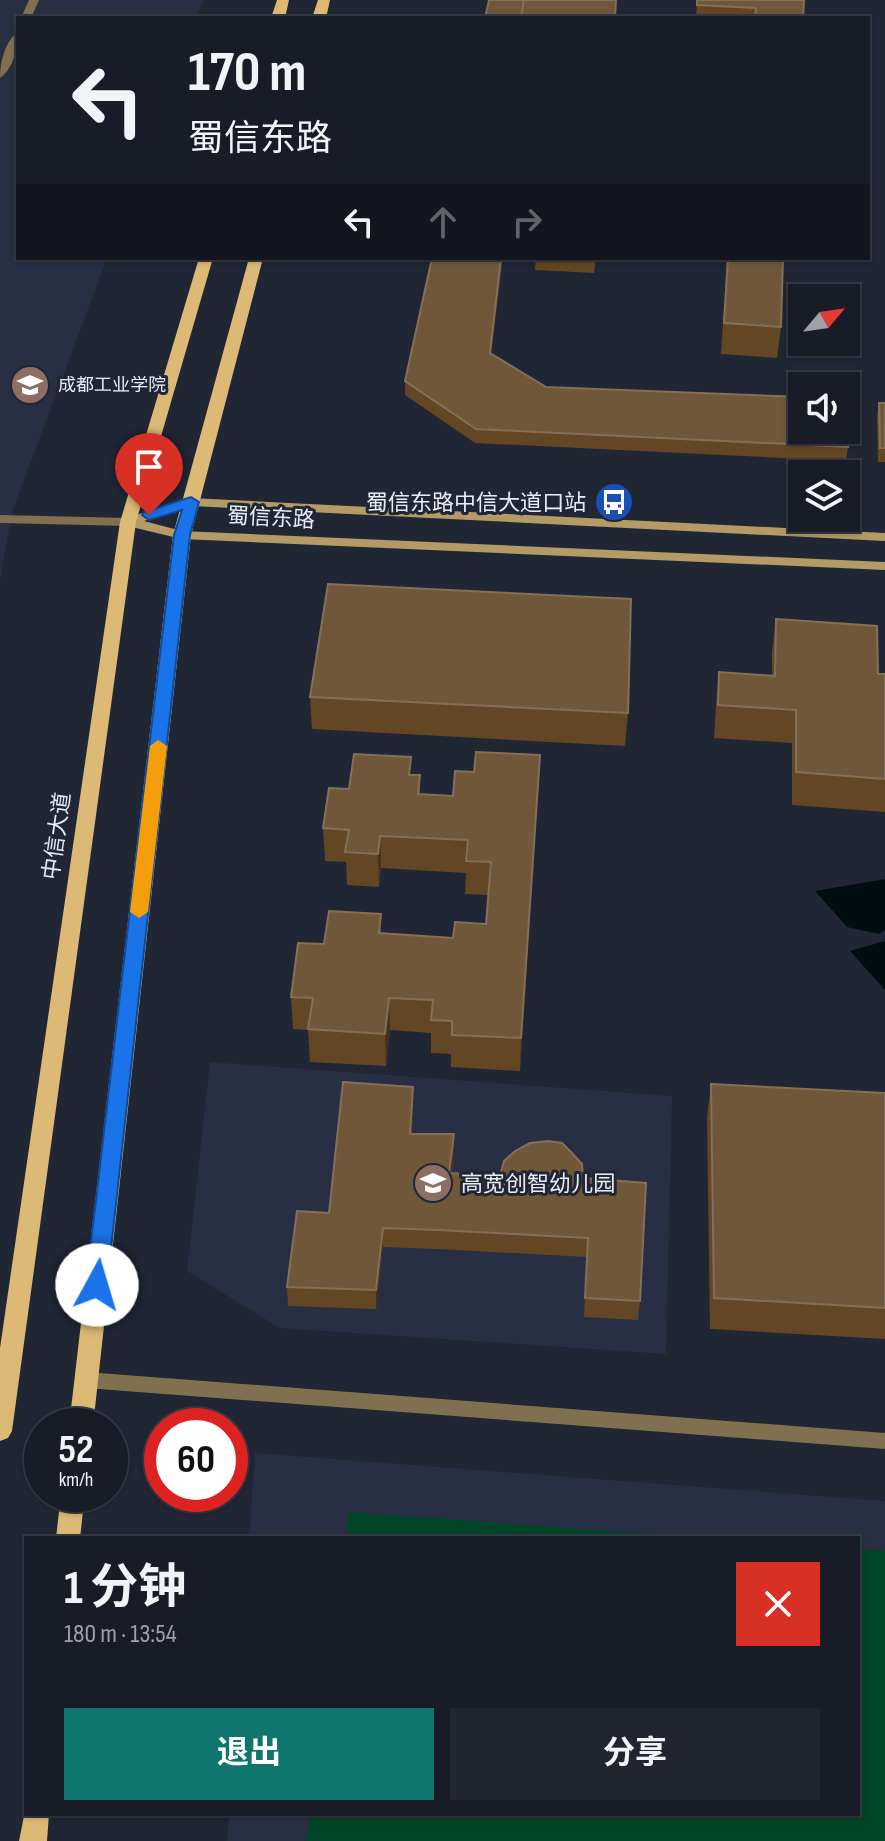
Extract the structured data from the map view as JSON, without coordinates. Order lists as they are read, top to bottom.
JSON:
{
  "streets": {
    "main road": ["蜀信东路", "中信大道"]
  },
  "crossings": [
    ["蜀信东路", "中信大道"]
  ],
  "places": {
    "school or university": ["成都工业学院", "高宽创智幼儿园"],
    "bus stop": ["蜀信东路中信大道口站"]
  },
  "north": "top right",
  "page": {
    "turn": ["170 m", "蜀信东路"],
    "speed": "52 km/h",
    "limit": "60",
    "heading": ["1 分钟", "180 m · 13:54"],
    "buttons": ["退出", "分享"]
  }
}
